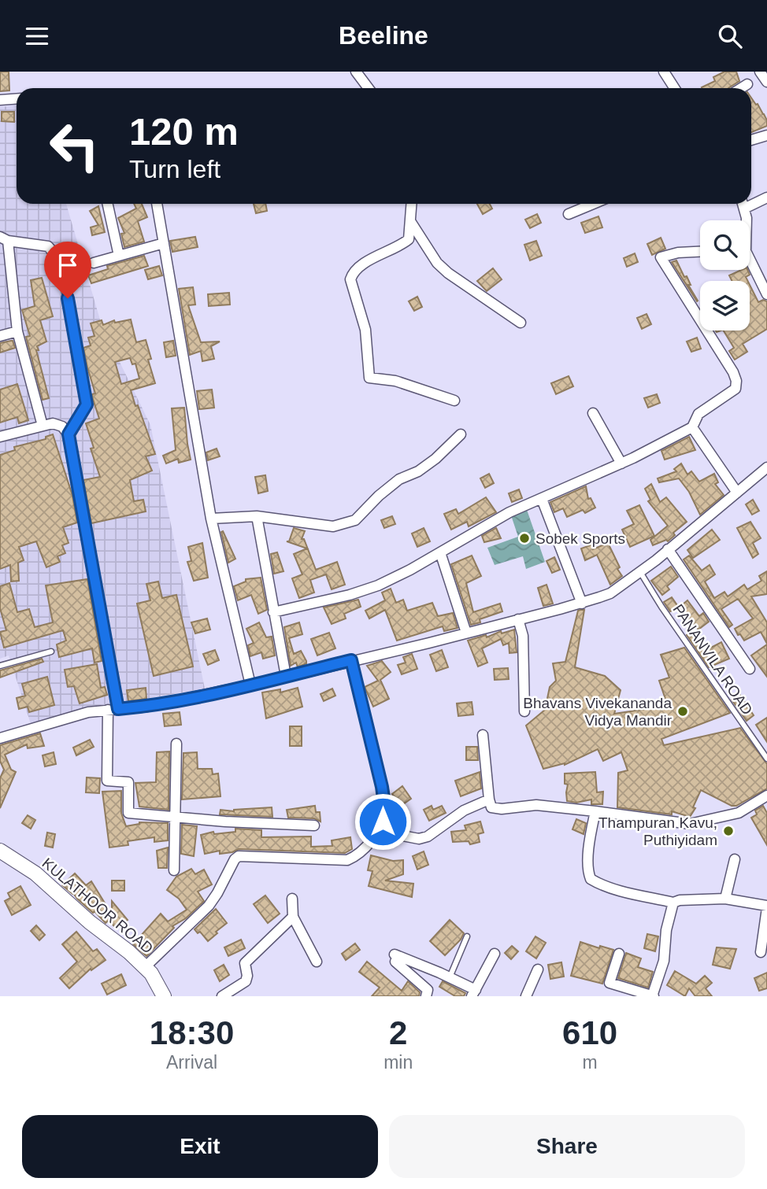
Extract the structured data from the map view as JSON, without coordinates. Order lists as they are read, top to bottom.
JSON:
{
  "streets": {
    "main road": ["KULATHOOR ROAD"],
    "lane": ["PANANVILA ROAD"]
  },
  "places": ["Sobek Sports", "Bhavans Vivekananda Vidya Mandir", "Thampuran Kavu, Puthiyidam"],
  "page": {
    "header": "Beeline",
    "turn": ["120 m", "Turn left"],
    "eta": [
      "18:30",
      "Arrival",
      "2",
      "min",
      "610",
      "m"
    ],
    "buttons": ["Exit", "Share"]
  }
}
